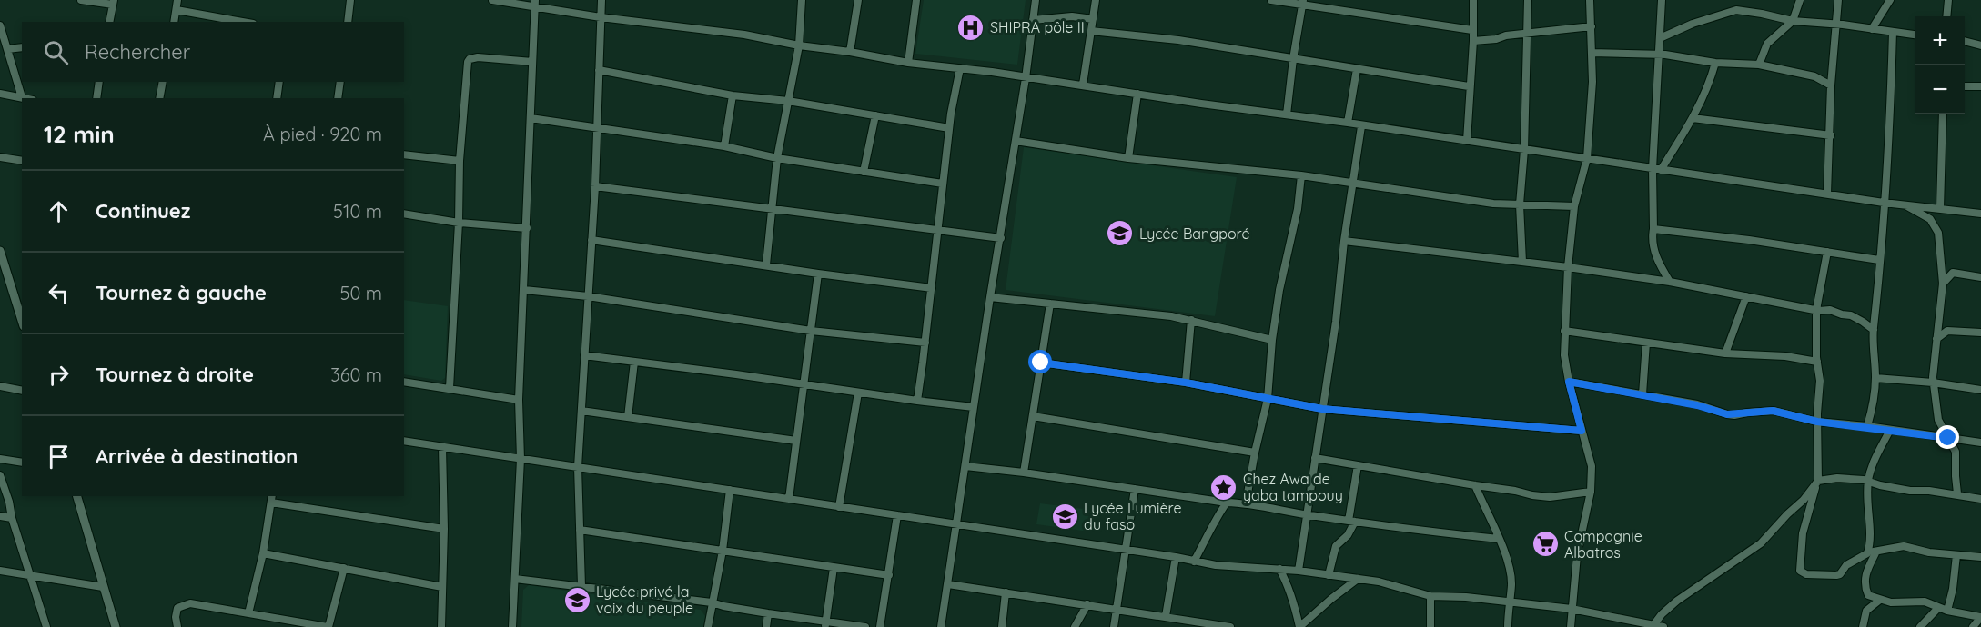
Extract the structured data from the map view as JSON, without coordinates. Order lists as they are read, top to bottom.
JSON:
{
  "places": {
    "hospital": ["SHIPRA pôle II"],
    "school or university": ["Lycée Bangporé", "Lycée Lumière du faso", "Lycée privé la voix du peuple"],
    "place": ["Chez Awa de yaba tampouy"],
    "supermarket": ["Compagnie Albatros"]
  },
  "page": {
    "map_buttons": ["+", "−"],
    "search": "Rechercher",
    "heading": ["12 min", "À pied · 920 m"],
    "list": [
      ["Continuez", "510 m"],
      ["Tournez à gauche", "50 m"],
      ["Tournez à droite", "360 m"],
      "Arrivée à destination"
    ]
  }
}
